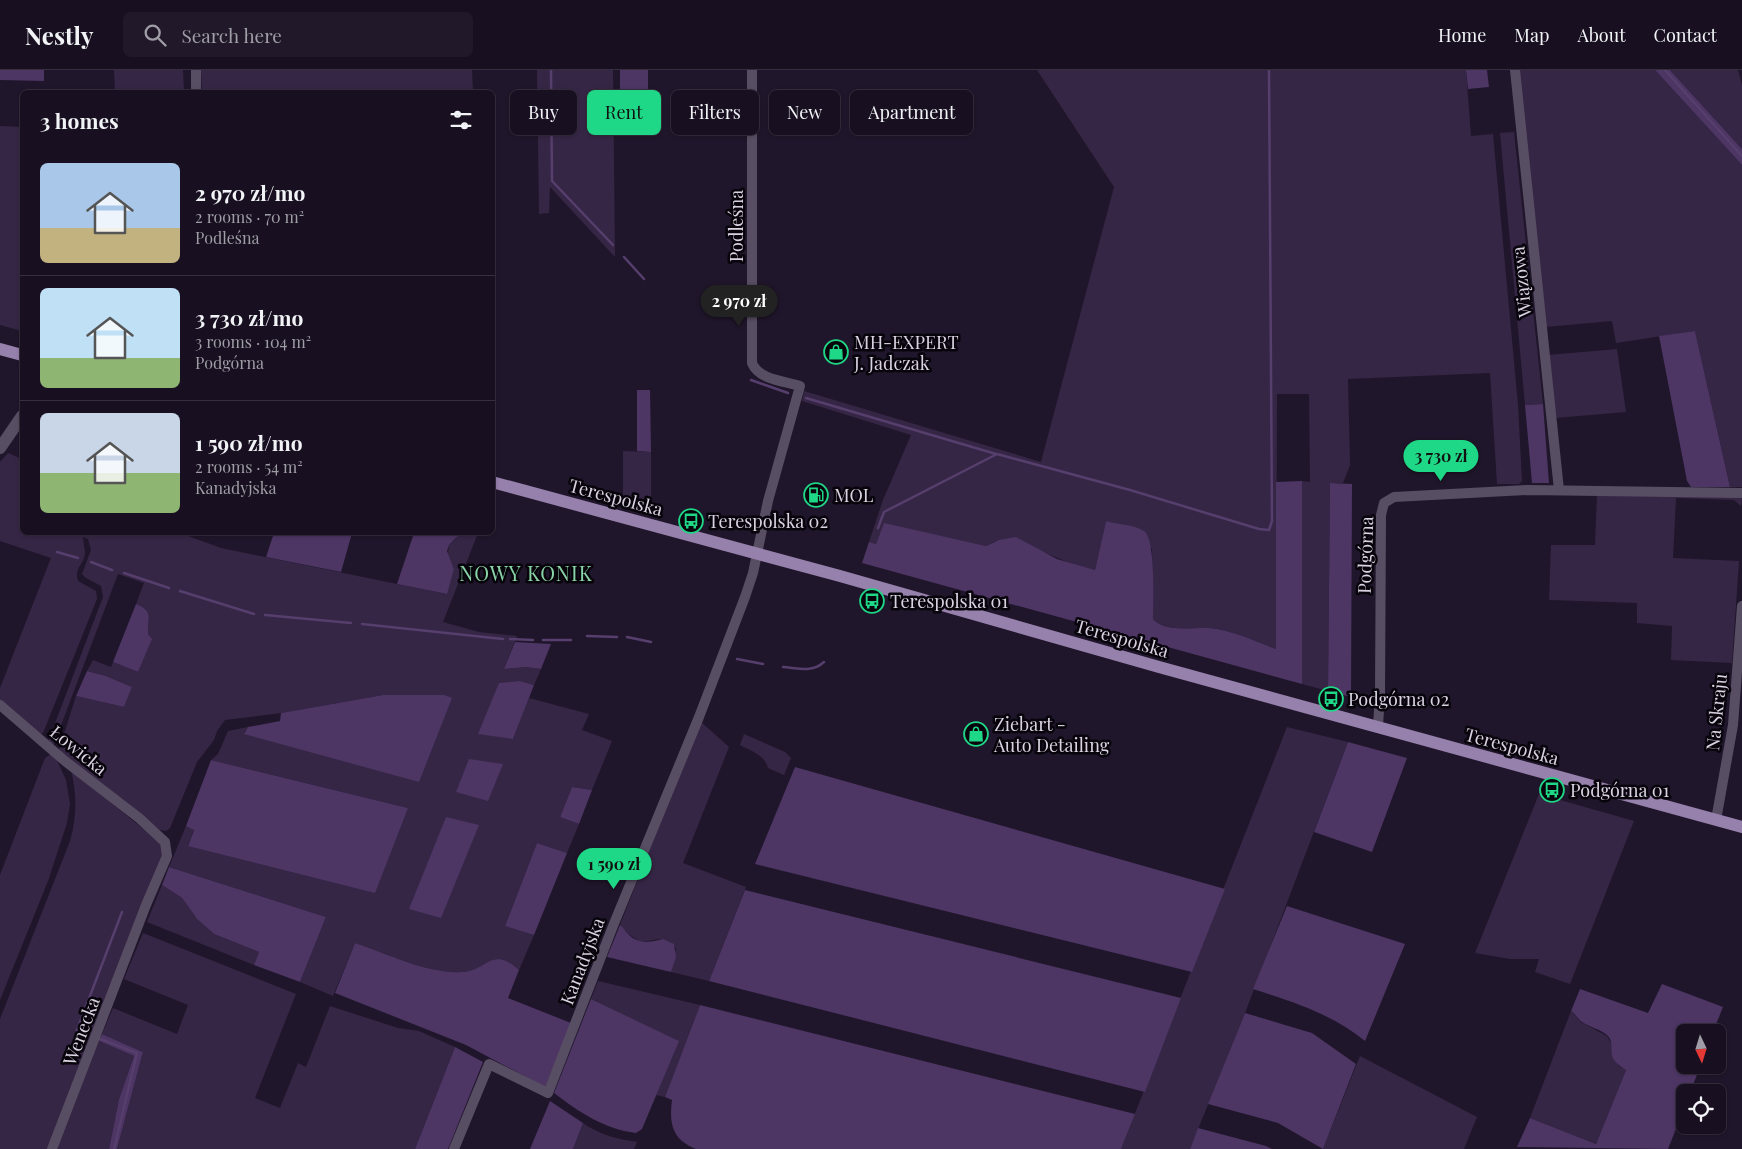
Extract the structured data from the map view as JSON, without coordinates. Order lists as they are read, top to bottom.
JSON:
{
  "streets": {
    "main road": ["Terespolska"],
    "street": [
      "Podleśna",
      "Wiązowa",
      "Podgórna",
      "Na Skraju",
      "Łowicka",
      "Kanadyjska",
      "Wenecka"
    ]
  },
  "crossings": [
    ["Podleśna", "Terespolska"],
    ["Podleśna", "Kanadyjska"],
    ["Wiązowa", "Podgórna"],
    ["Terespolska", "Podgórna"],
    ["Terespolska", "Na Skraju"],
    ["Terespolska", "Kanadyjska"],
    ["Łowicka", "Wenecka"]
  ],
  "districts": ["NOWY KONIK"],
  "places": {
    "shop": ["MH-EXPERT J. Jadczak", "Ziebart - Auto Detailing"],
    "fuel station": ["MOL"],
    "bus stop": [
      "Terespolska 02",
      "Terespolska 01",
      "Podgórna 02",
      "Podgórna 01"
    ]
  },
  "north": "bottom",
  "page": {
    "header": "Nestly",
    "search": "Search here",
    "nav": [
      "Home",
      "Map",
      "About",
      "Contact"
    ],
    "chip": [
      "Buy",
      "Rent",
      "Filters",
      "New",
      "Apartment"
    ],
    "heading": "3 homes",
    "list": [
      {
        "name": "2 970 zł/mo",
        "note": "2 rooms · 70 m² · Podleśna"
      },
      {
        "name": "3 730 zł/mo",
        "note": "3 rooms · 104 m² · Podgórna"
      },
      {
        "name": "1 590 zł/mo",
        "note": "2 rooms · 54 m² · Kanadyjska"
      }
    ],
    "price": ["2 970 zł", "3 730 zł", "1 590 zł"]
  }
}
